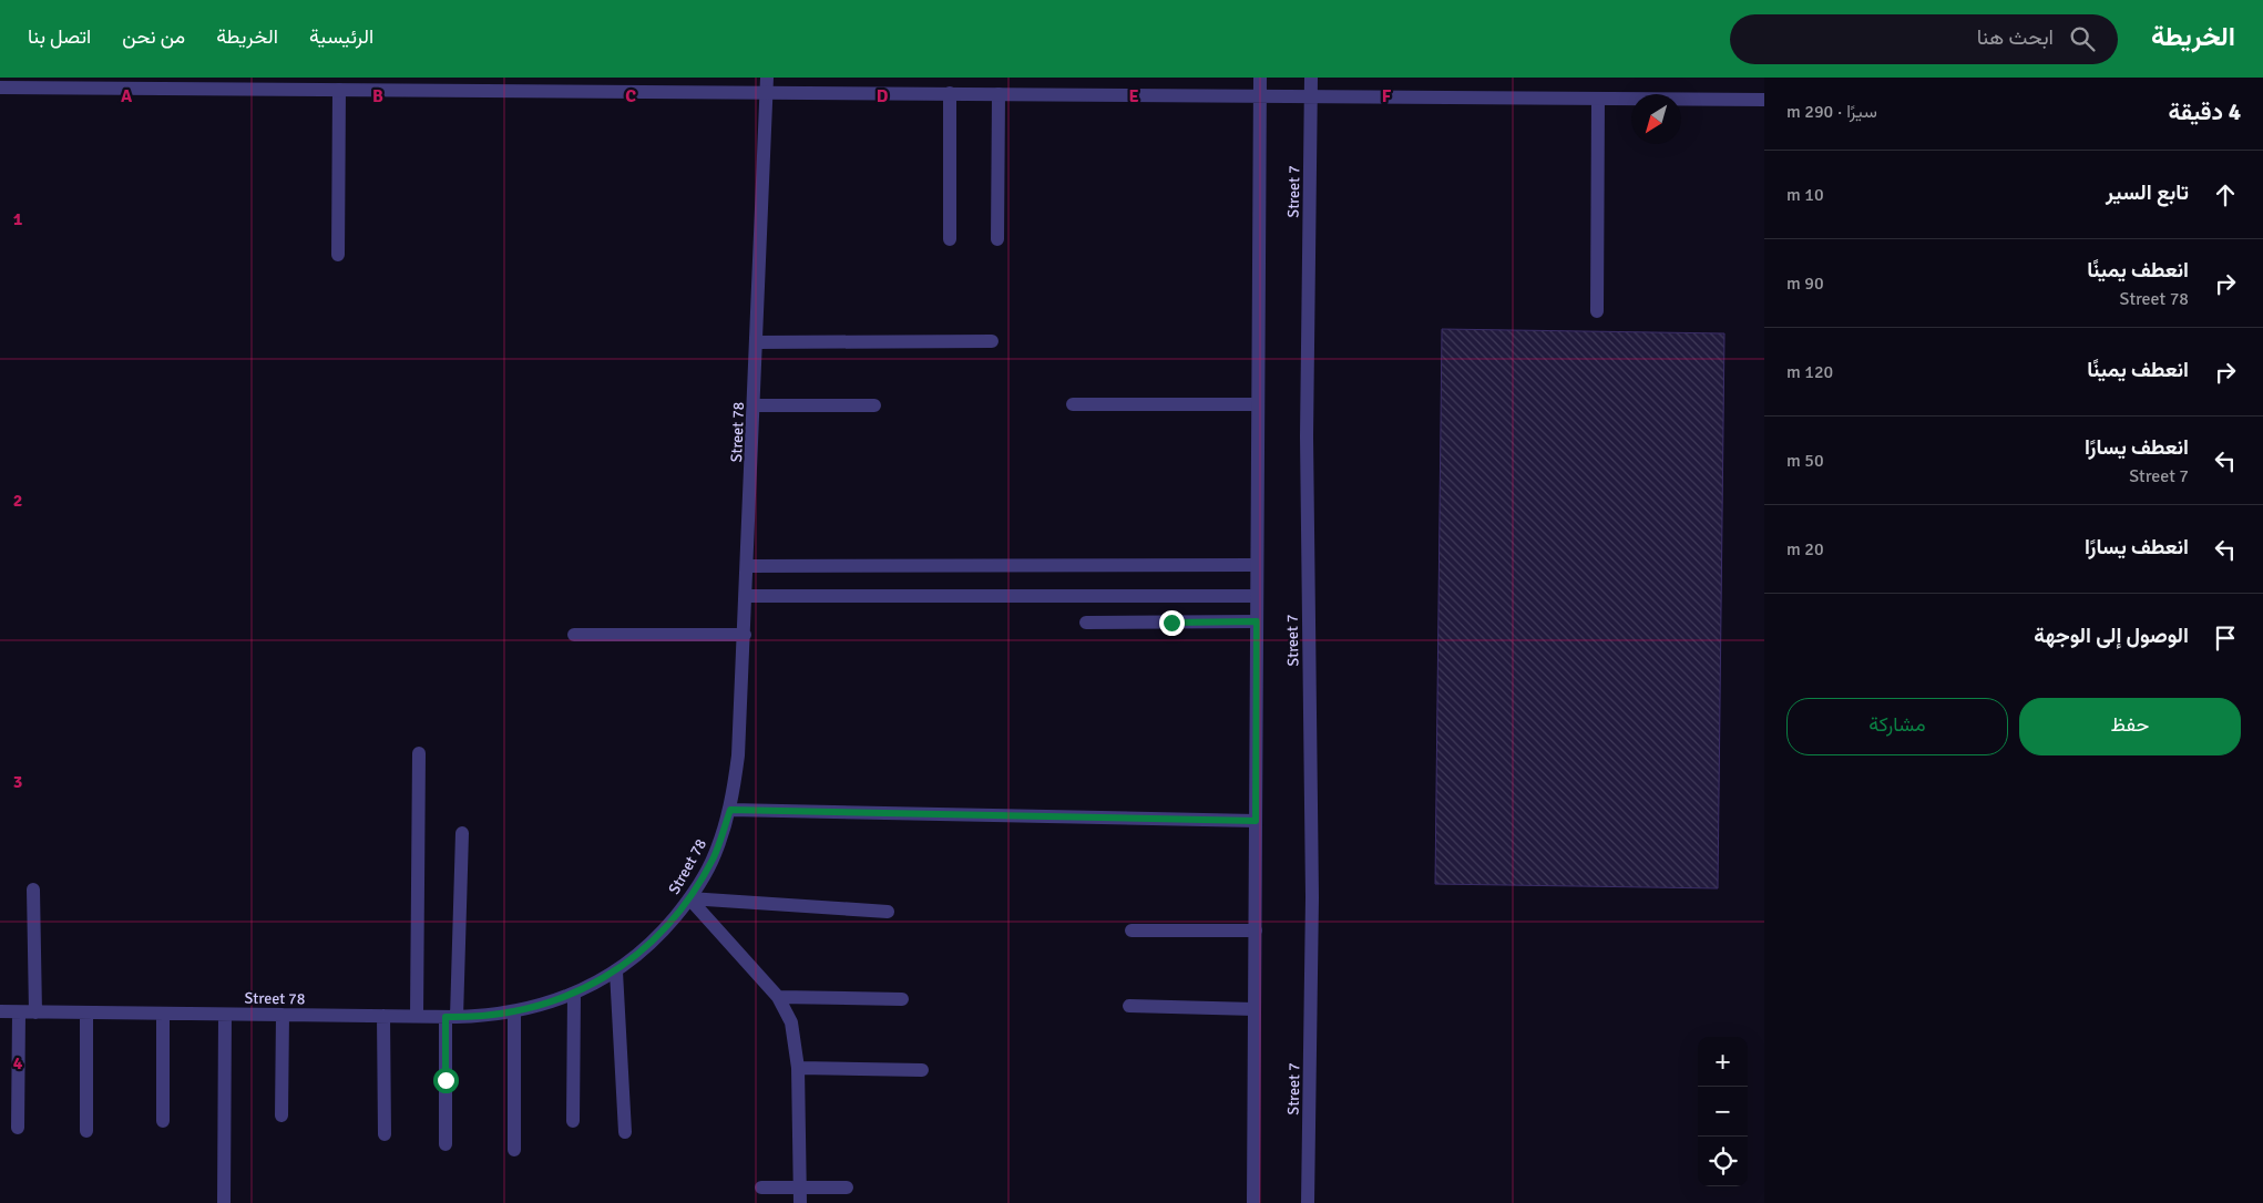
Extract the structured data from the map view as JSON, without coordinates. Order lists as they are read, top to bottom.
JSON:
{
  "streets": {
    "street": ["Street 7", "Street 78"]
  },
  "north": "bottom left",
  "page": {
    "header": "الخريطة",
    "search": "ابحث هنا",
    "nav": [
      "الرئيسية",
      "الخريطة",
      "من نحن",
      "اتصل بنا"
    ],
    "heading": ["4 دقيقة", "سيرًا · 290 m"],
    "list": [
      ["تابع السير", "10 m"],
      ["انعطف يمينًا", "Street 78", "90 m"],
      ["انعطف يمينًا", "120 m"],
      ["انعطف يسارًا", "Street 7", "50 m"],
      ["انعطف يسارًا", "20 m"],
      "الوصول إلى الوجهة"
    ],
    "buttons": ["حفظ", "مشاركة"],
    "map_buttons": ["+", "−"]
  },
  "grid": {
    "columns": [
      "A",
      "B",
      "C",
      "D",
      "E",
      "F"
    ],
    "rows": [
      "1",
      "2",
      "3",
      "4"
    ]
  }
}
